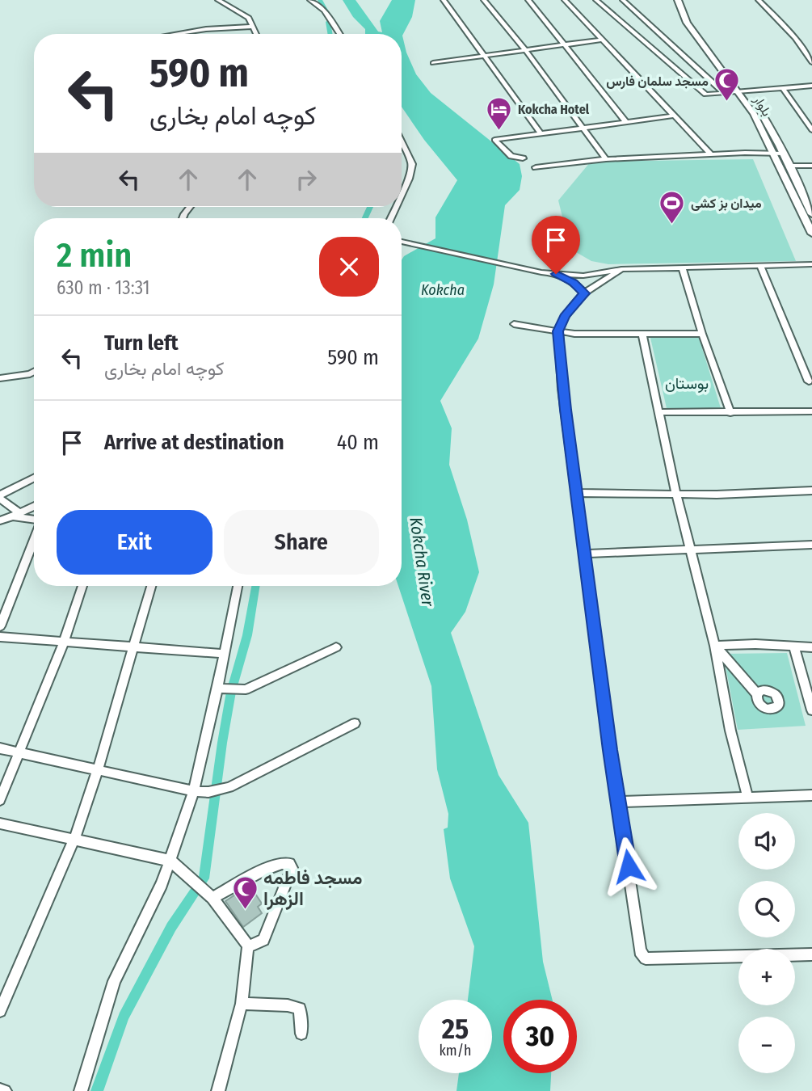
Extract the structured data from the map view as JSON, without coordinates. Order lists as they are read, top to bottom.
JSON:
{
  "streets": {
    "main road": ["بلوار"]
  },
  "water": ["Kokcha", "Kokcha River"],
  "parks": ["بوستان"],
  "places": {
    "mosque": ["مسجد سلمان فارس", "مسجد فاطمه الزهرا"],
    "hotel": ["Kokcha Hotel"],
    "sports": ["میدان بز کشی"]
  },
  "page": {
    "turn": ["590 m", "کوچه امام بخاری"],
    "heading": ["2 min", "630 m · 13:31"],
    "list": [
      {
        "name": "Turn left",
        "note": "کوچه امام بخاری",
        "value": "590 m"
      },
      {
        "name": "Arrive at destination",
        "value": "40 m"
      }
    ],
    "buttons": ["Exit", "Share"],
    "map_buttons": ["+", "−"],
    "speed": "25 km/h",
    "limit": "30"
  }
}
